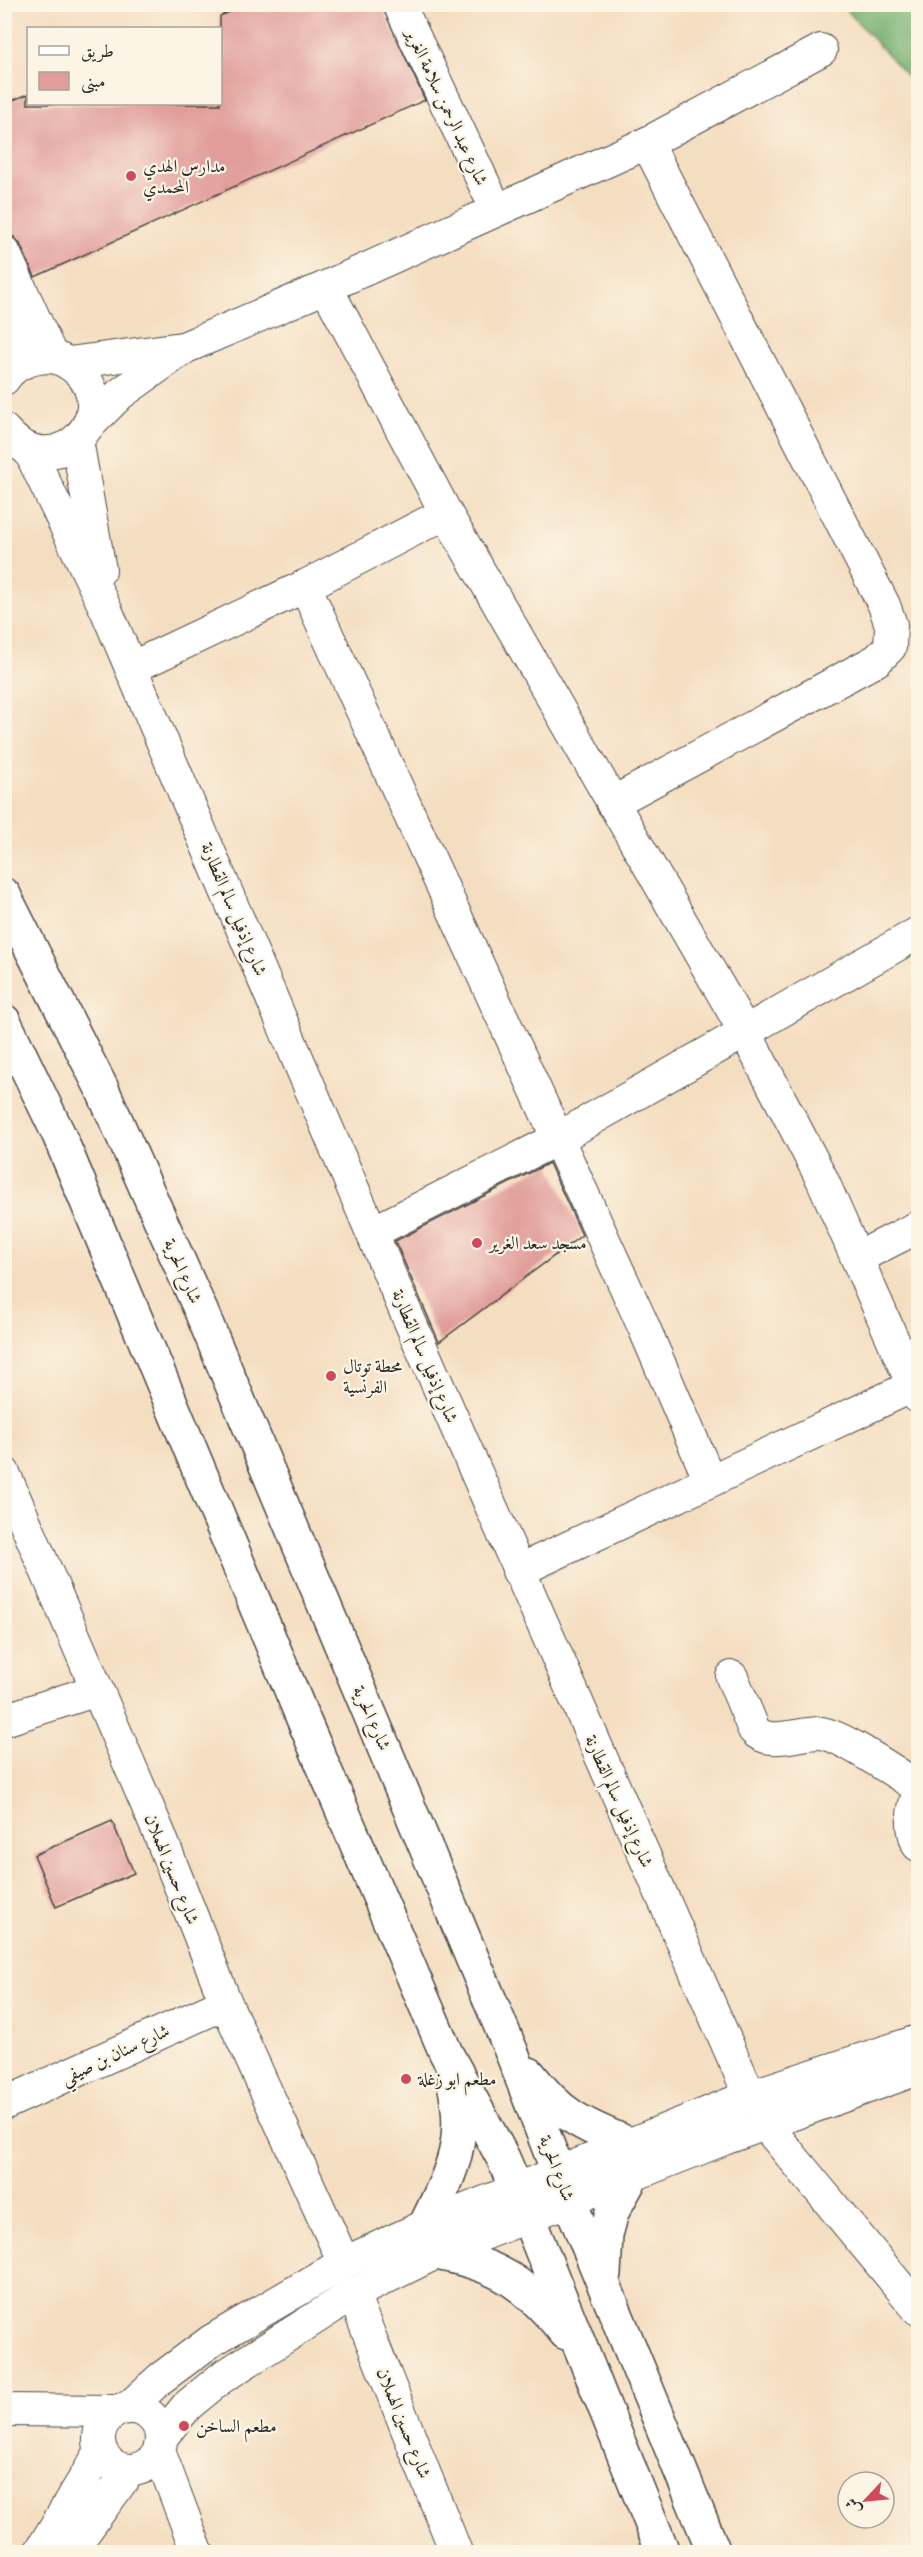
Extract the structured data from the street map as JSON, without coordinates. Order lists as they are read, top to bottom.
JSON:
{
  "streets": {
    "highway": ["شارع الحرية"],
    "street": [
      "شارع عبد الرحمن سلامة الغرير",
      "شارع إذفيل سالم القطارنة",
      "شارع حسين الهملان",
      "شارع سنان بن صيفي"
    ]
  },
  "crossings": [
    ["شارع حسين الهملان", "شارع سنان بن صيفي"]
  ],
  "places": [
    "مدارس الهدي المحمدي",
    "مسجد سعد الغرير",
    "محطة توتال الفرنسية",
    "مطعم ابو زغلة",
    "مطعم الساخن"
  ],
  "legend": ["طريق", "مبنى"],
  "north": "bottom left"
}
